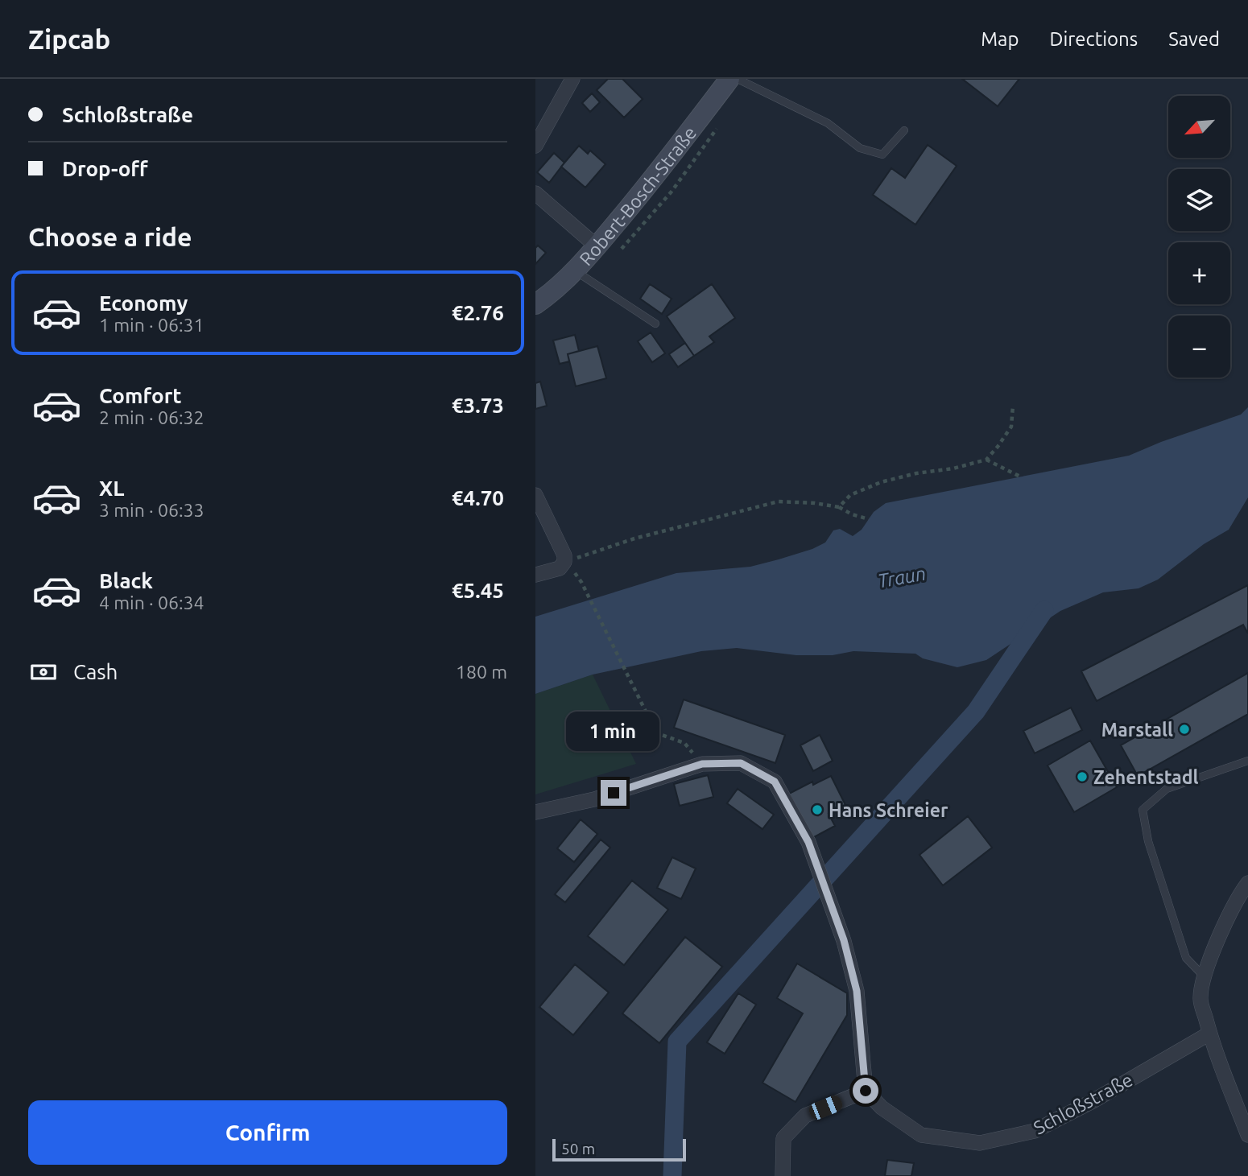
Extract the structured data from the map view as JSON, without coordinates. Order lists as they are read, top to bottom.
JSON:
{
  "streets": {
    "main road": ["Robert-Bosch-Straße"],
    "street": ["Schloßstraße"]
  },
  "water": ["Traun"],
  "places": ["Marstall", "Zehentstadl", "Hans Schreier"],
  "scale_bar": "50 m",
  "north": "bottom left",
  "page": {
    "header": "Zipcab",
    "nav": ["Map", "Directions", "Saved"],
    "banner": ["Schloßstraße", "Drop-off"],
    "map_buttons": ["+", "−"],
    "heading": "Choose a ride",
    "list": [
      {
        "name": "Economy",
        "note": "1 min · 06:31",
        "value": "€2.76"
      },
      {
        "name": "Comfort",
        "note": "2 min · 06:32",
        "value": "€3.73"
      },
      {
        "name": "XL",
        "note": "3 min · 06:33",
        "value": "€4.70"
      },
      {
        "name": "Black",
        "note": "4 min · 06:34",
        "value": "€5.45"
      }
    ],
    "pay": ["Cash", "180 m"],
    "bubble": "1 min",
    "buttons": "Confirm",
    "scale": "50 m"
  }
}
